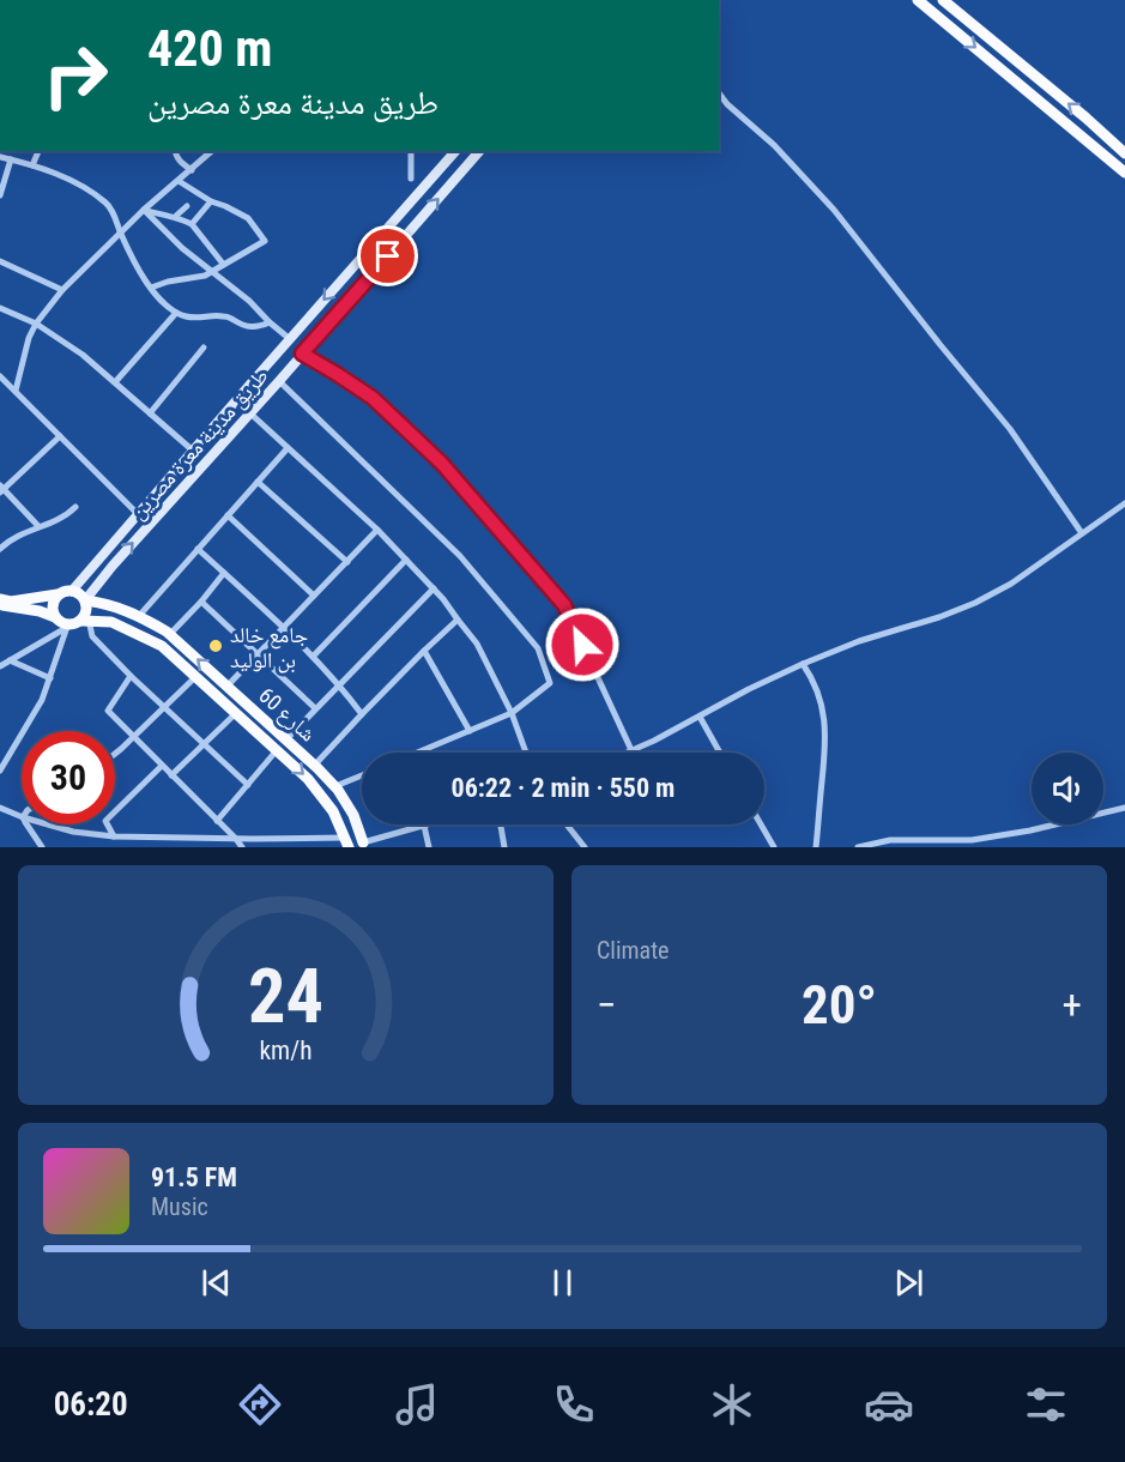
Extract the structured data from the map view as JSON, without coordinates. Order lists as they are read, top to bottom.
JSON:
{
  "streets": {
    "main road": ["طريق مدينة معرة مصرين", "شارع 60"]
  },
  "crossings": [
    ["طريق مدينة معرة مصرين", "شارع 60"]
  ],
  "places": ["جامع خالد بن الوليد"],
  "page": {
    "turn": ["420 m", "طريق مدينة معرة مصرين"],
    "limit": "30",
    "trip": "06:22 · 2 min · 550 m",
    "tile": "Climate",
    "heat": ["−", "20°", "+"],
    "song": ["91.5 FM", "Music"],
    "tabs": "06:20",
    "gauge": ["24", "km/h"]
  }
}
